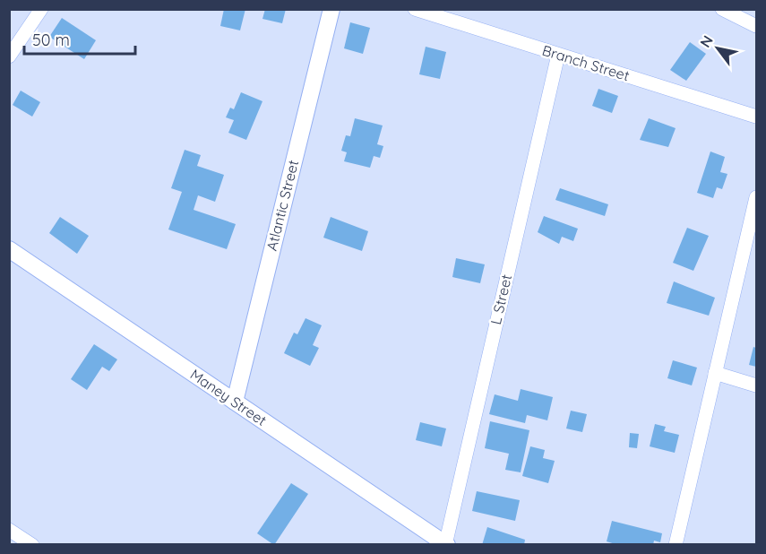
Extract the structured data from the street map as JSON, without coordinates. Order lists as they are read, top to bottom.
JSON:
{
  "streets": {
    "street": [
      "Branch Street",
      "Atlantic Street",
      "L Street",
      "Maney Street"
    ]
  },
  "crossings": [
    ["Branch Street", "L Street"],
    ["Atlantic Street", "Maney Street"],
    ["L Street", "Maney Street"]
  ],
  "scale_bar": "50 m",
  "north": "top left"
}
